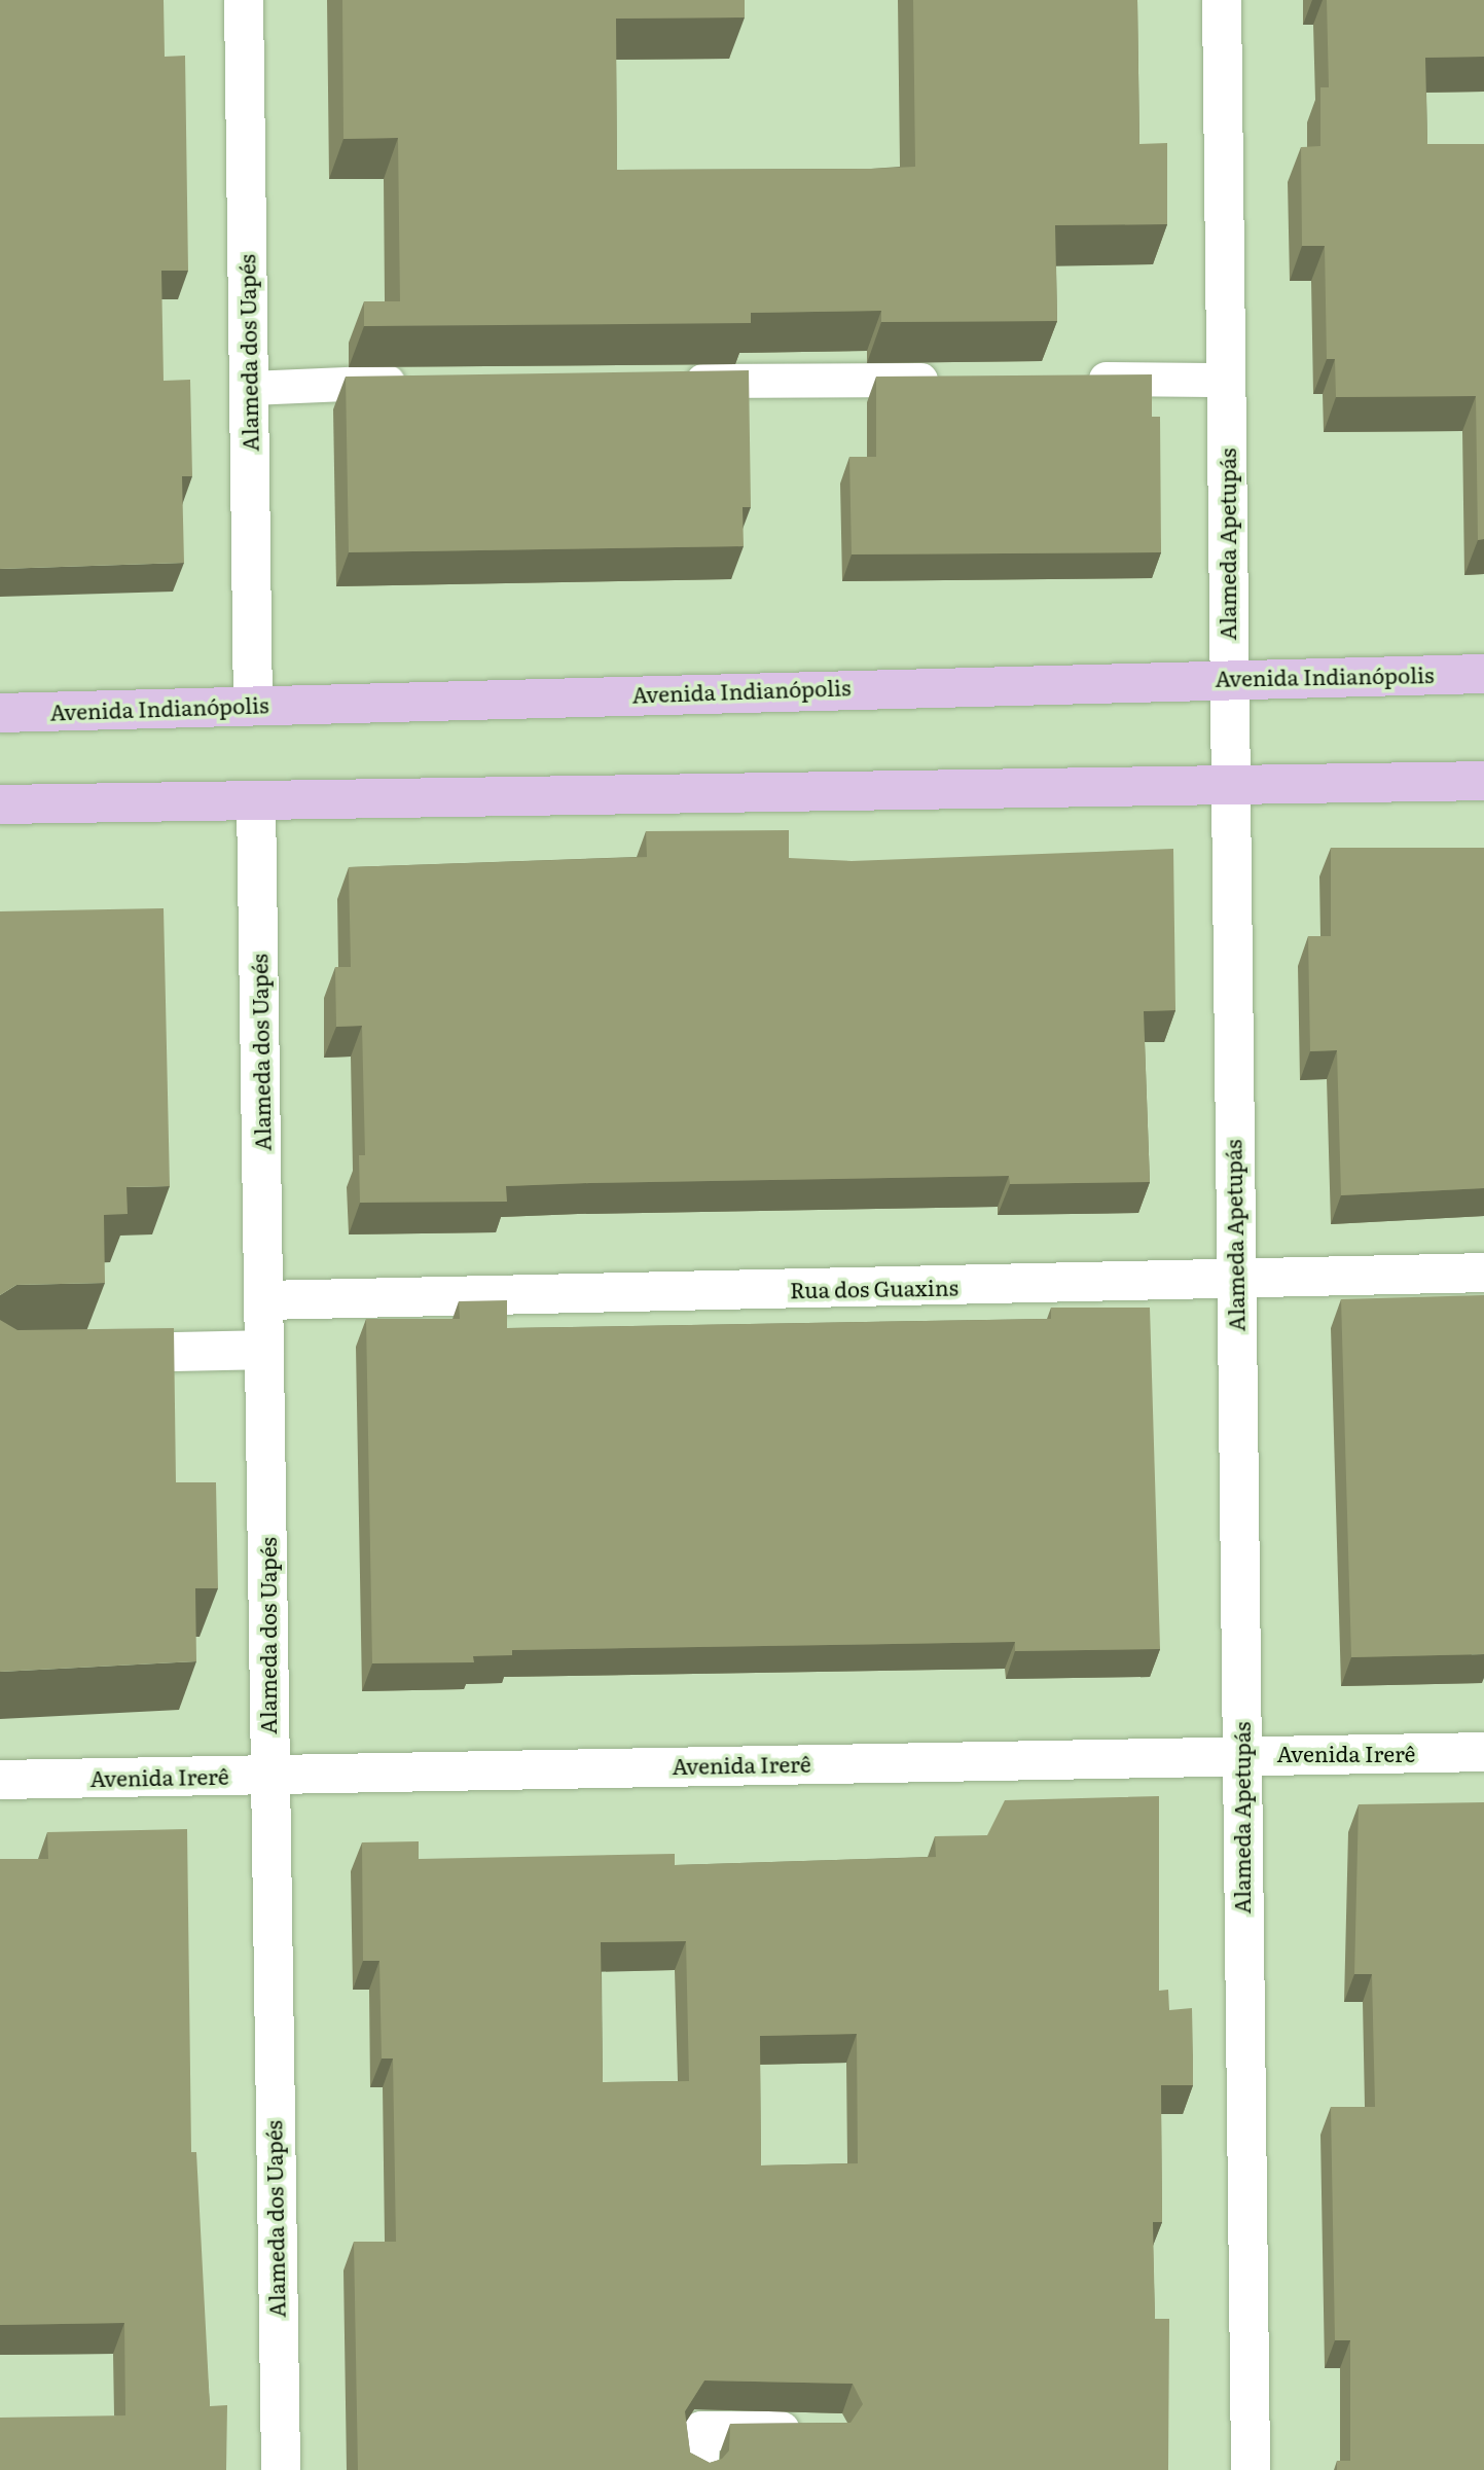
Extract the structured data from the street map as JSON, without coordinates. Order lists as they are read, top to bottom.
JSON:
{
  "streets": {
    "main road": ["Avenida Indianópolis"],
    "street": [
      "Alameda dos Uapés",
      "Alameda Apetupás",
      "Rua dos Guaxins",
      "Avenida Irerê"
    ]
  },
  "crossings": [
    ["Alameda dos Uapés", "Avenida Indianópolis"],
    ["Alameda dos Uapés", "Rua dos Guaxins"],
    ["Alameda dos Uapés", "Avenida Irerê"],
    ["Alameda Apetupás", "Avenida Indianópolis"],
    ["Alameda Apetupás", "Rua dos Guaxins"],
    ["Alameda Apetupás", "Avenida Irerê"]
  ]
}
